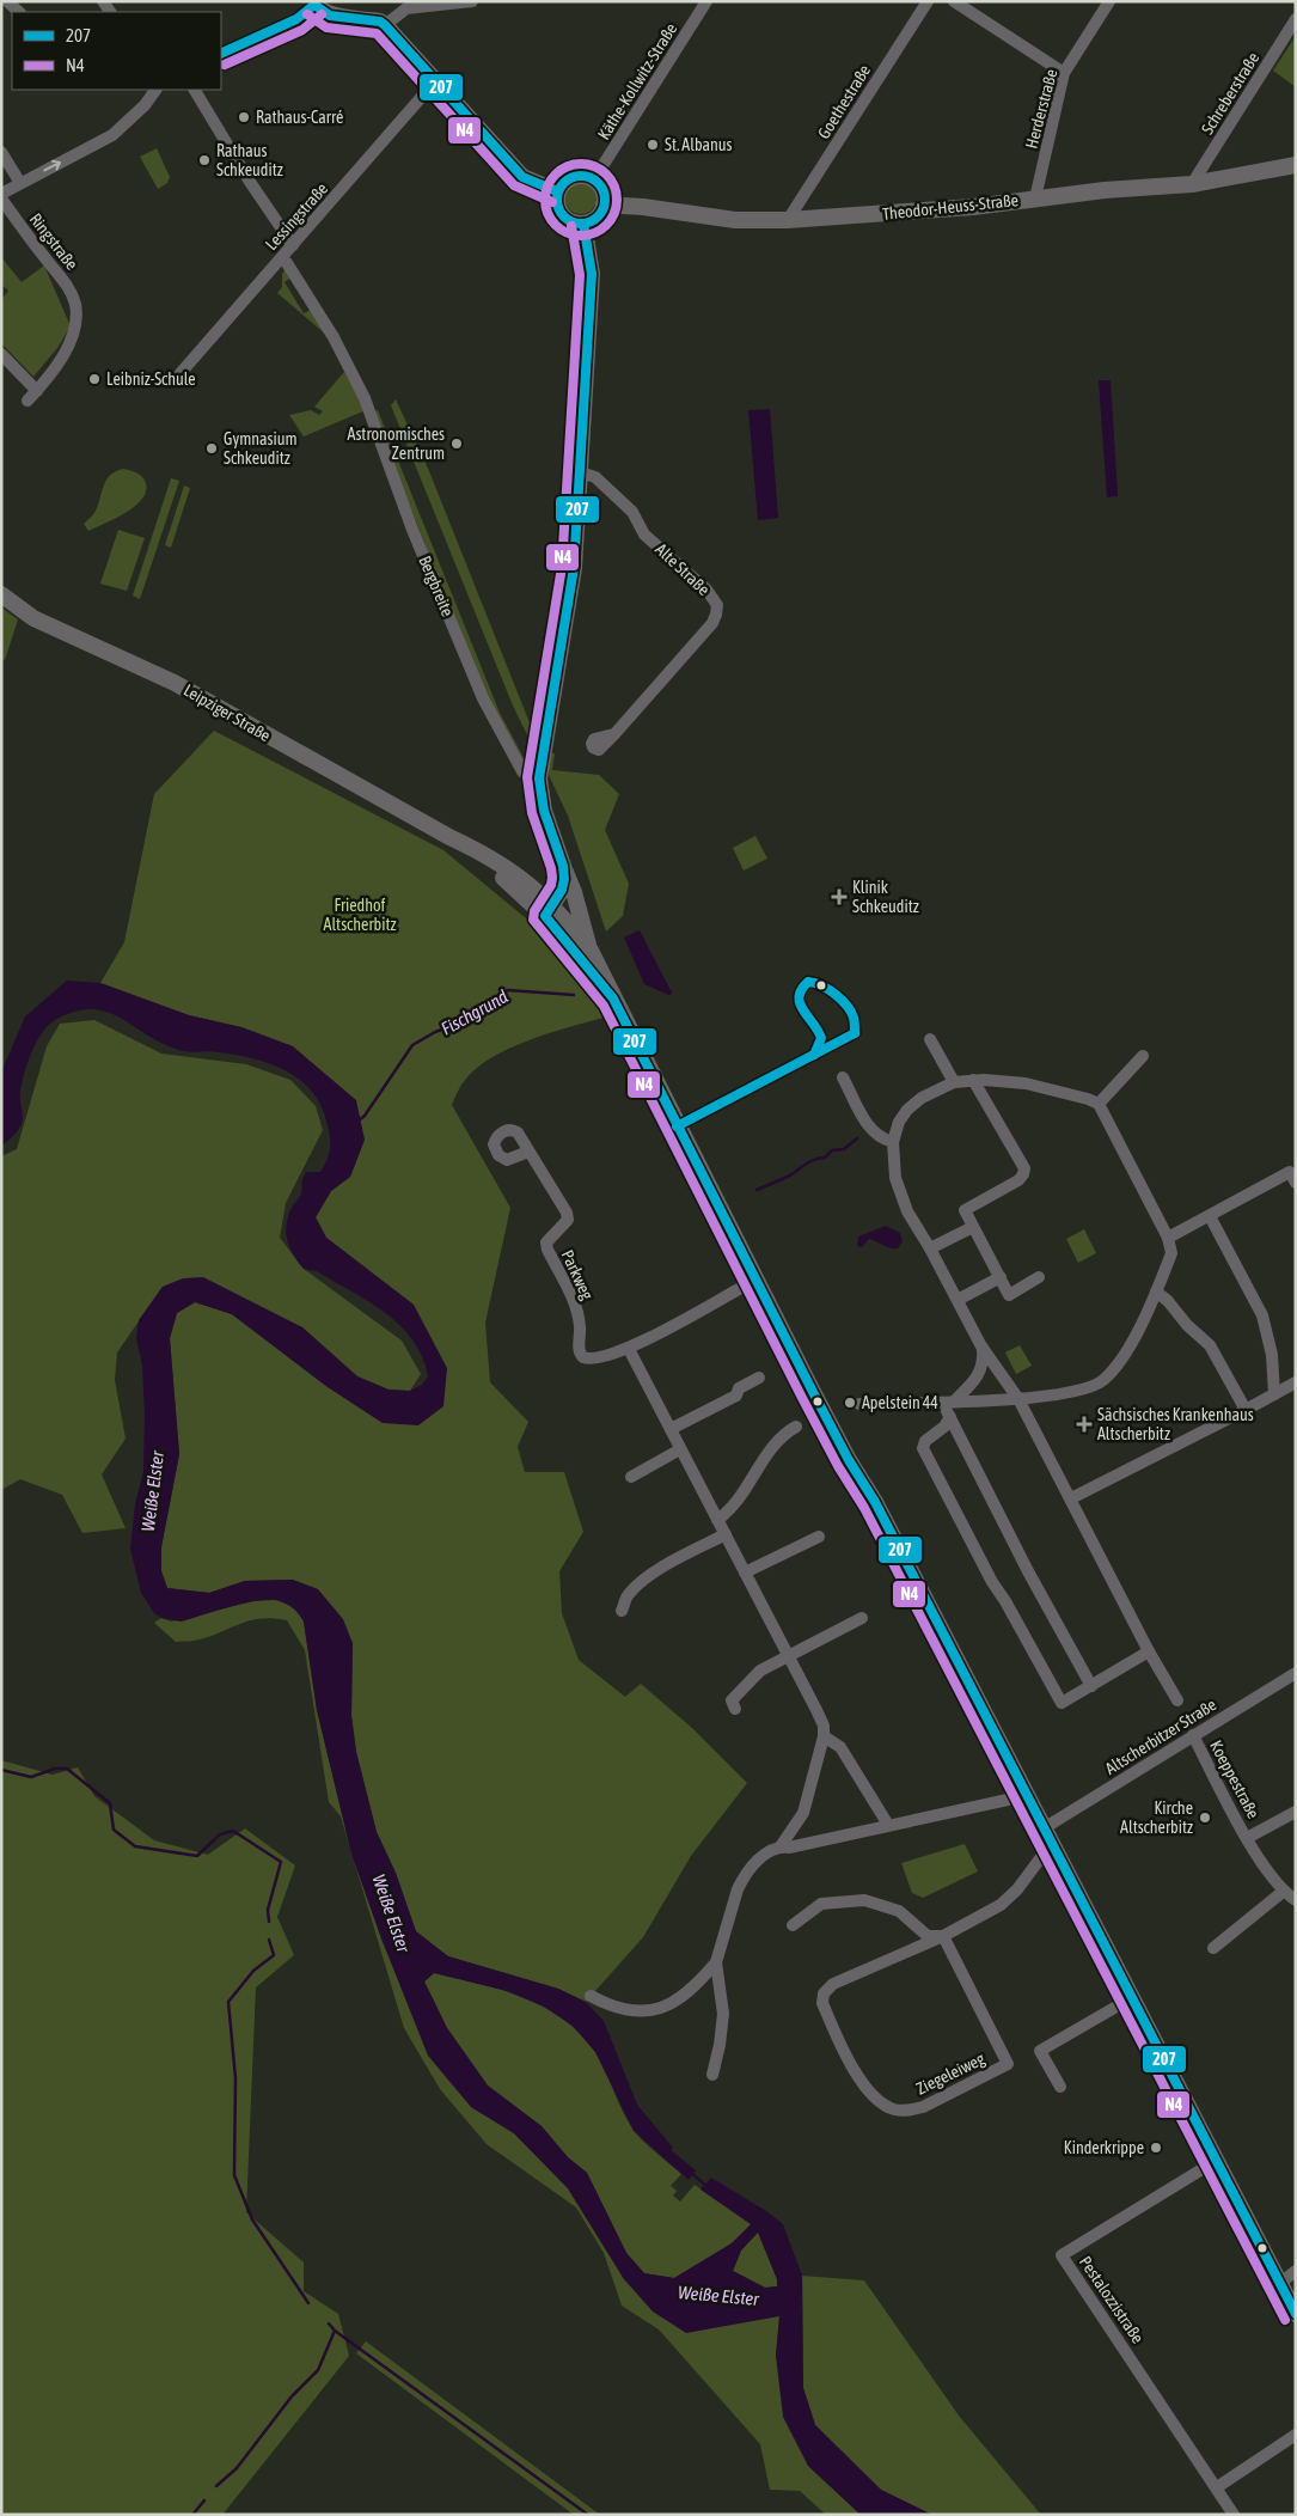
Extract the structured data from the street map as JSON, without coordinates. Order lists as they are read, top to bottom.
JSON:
{
  "streets": {
    "street": [
      "Käthe-Kollwitz-Straße",
      "Schreberstraße",
      "Goethestraße",
      "Herderstraße",
      "Theodor-Heuss-Straße",
      "Lessingstraße",
      "Ringstraße",
      "Alte Straße",
      "Bergbreite",
      "Leipziger Straße",
      "Parkweg",
      "Altscherbitzer Straße",
      "Koeppestraße",
      "Ziegeleiweg",
      "Pestalozzistraße"
    ]
  },
  "crossings": [
    ["Käthe-Kollwitz-Straße", "Theodor-Heuss-Straße"],
    ["Schreberstraße", "Theodor-Heuss-Straße"],
    ["Goethestraße", "Theodor-Heuss-Straße"],
    ["Herderstraße", "Theodor-Heuss-Straße"],
    ["Lessingstraße", "Bergbreite"],
    ["Bergbreite", "Leipziger Straße"],
    ["Leipziger Straße", "Altscherbitzer Straße"],
    ["Leipziger Straße", "Ziegeleiweg"],
    ["Leipziger Straße", "Pestalozzistraße"],
    ["Altscherbitzer Straße", "Koeppestraße"]
  ],
  "water": ["Fischgrund", "Weiße Elster"],
  "parks": ["Friedhof Altscherbitz"],
  "places": {
    "other": [
      "Rathaus-Carré",
      "St. Albanus",
      "Rathaus Schkeuditz",
      "Leibniz-Schule",
      "Astronomisches Zentrum",
      "Gymnasium Schkeuditz",
      "Apelstein 44",
      "Kirche Altscherbitz",
      "Kinderkrippe"
    ],
    "health": ["Klinik Schkeuditz", "Sächsisches Krankenhaus Altscherbitz"]
  },
  "lines": ["transit line 207", "transit line N4"],
  "legend": ["207", "N4"]
}
